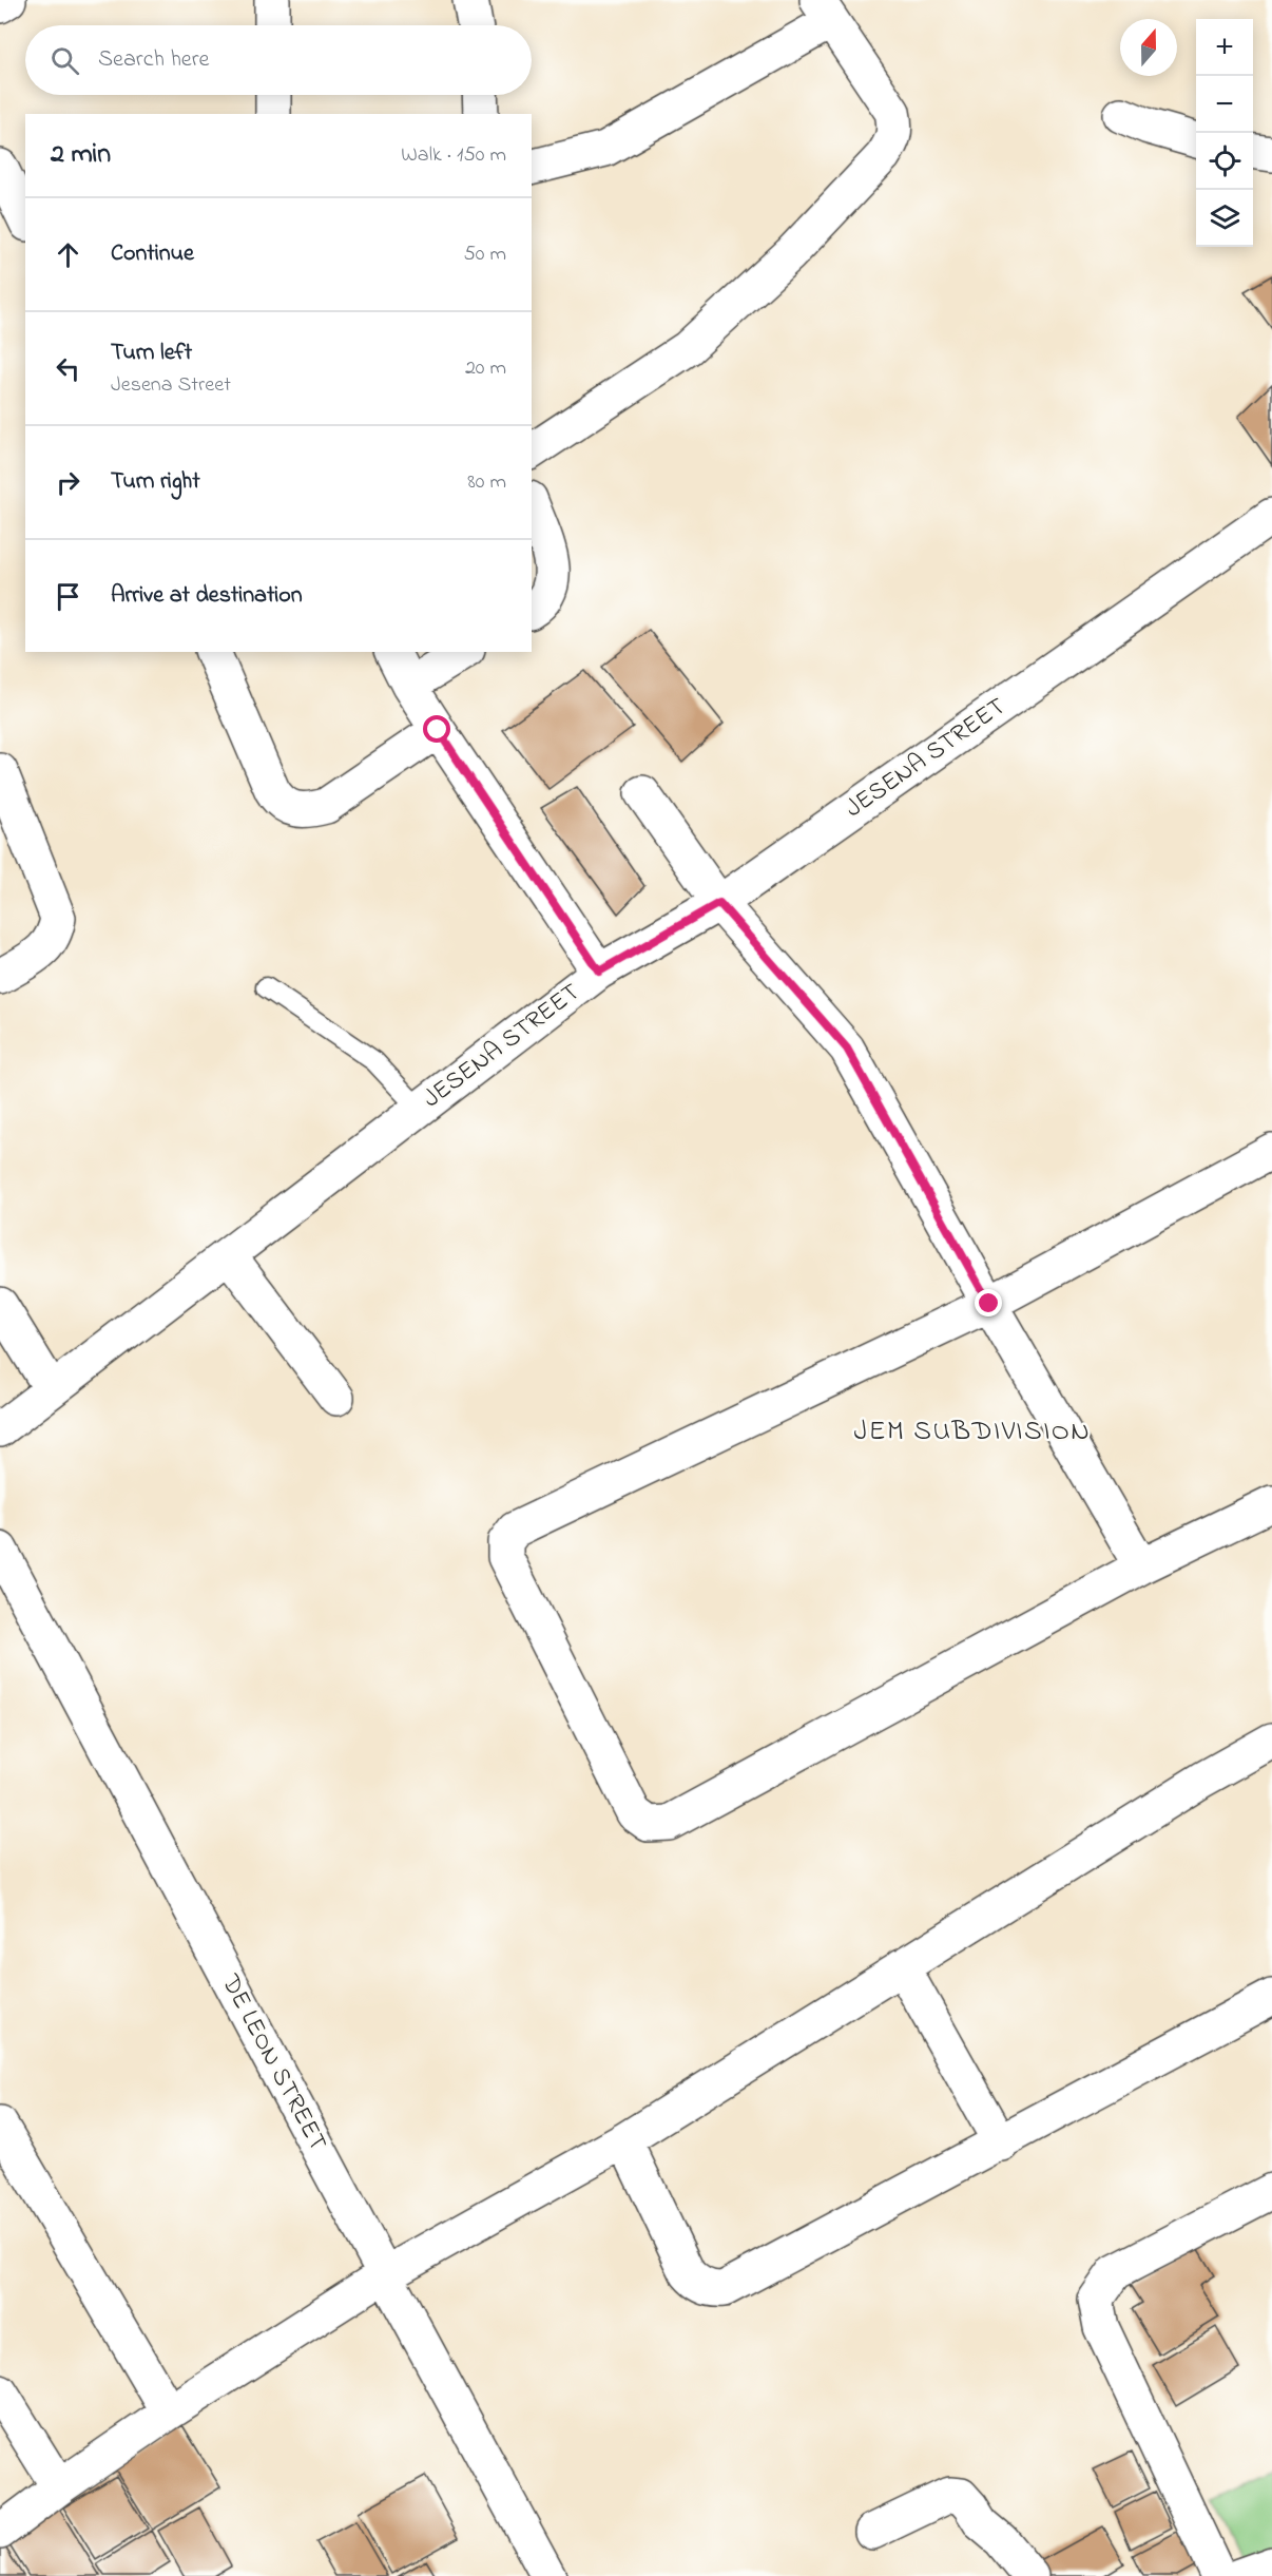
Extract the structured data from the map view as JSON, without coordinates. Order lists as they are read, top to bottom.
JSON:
{
  "streets": {
    "street": ["JESENA STREET", "DE LEON STREET"]
  },
  "districts": ["JEM SUBDIVISION"],
  "north": "top",
  "page": {
    "map_buttons": ["+", "−"],
    "search": "Search here",
    "heading": ["2 min", "Walk · 150 m"],
    "list": [
      ["Continue", "50 m"],
      ["Turn left", "Jesena Street", "20 m"],
      ["Turn right", "80 m"],
      "Arrive at destination"
    ]
  }
}
